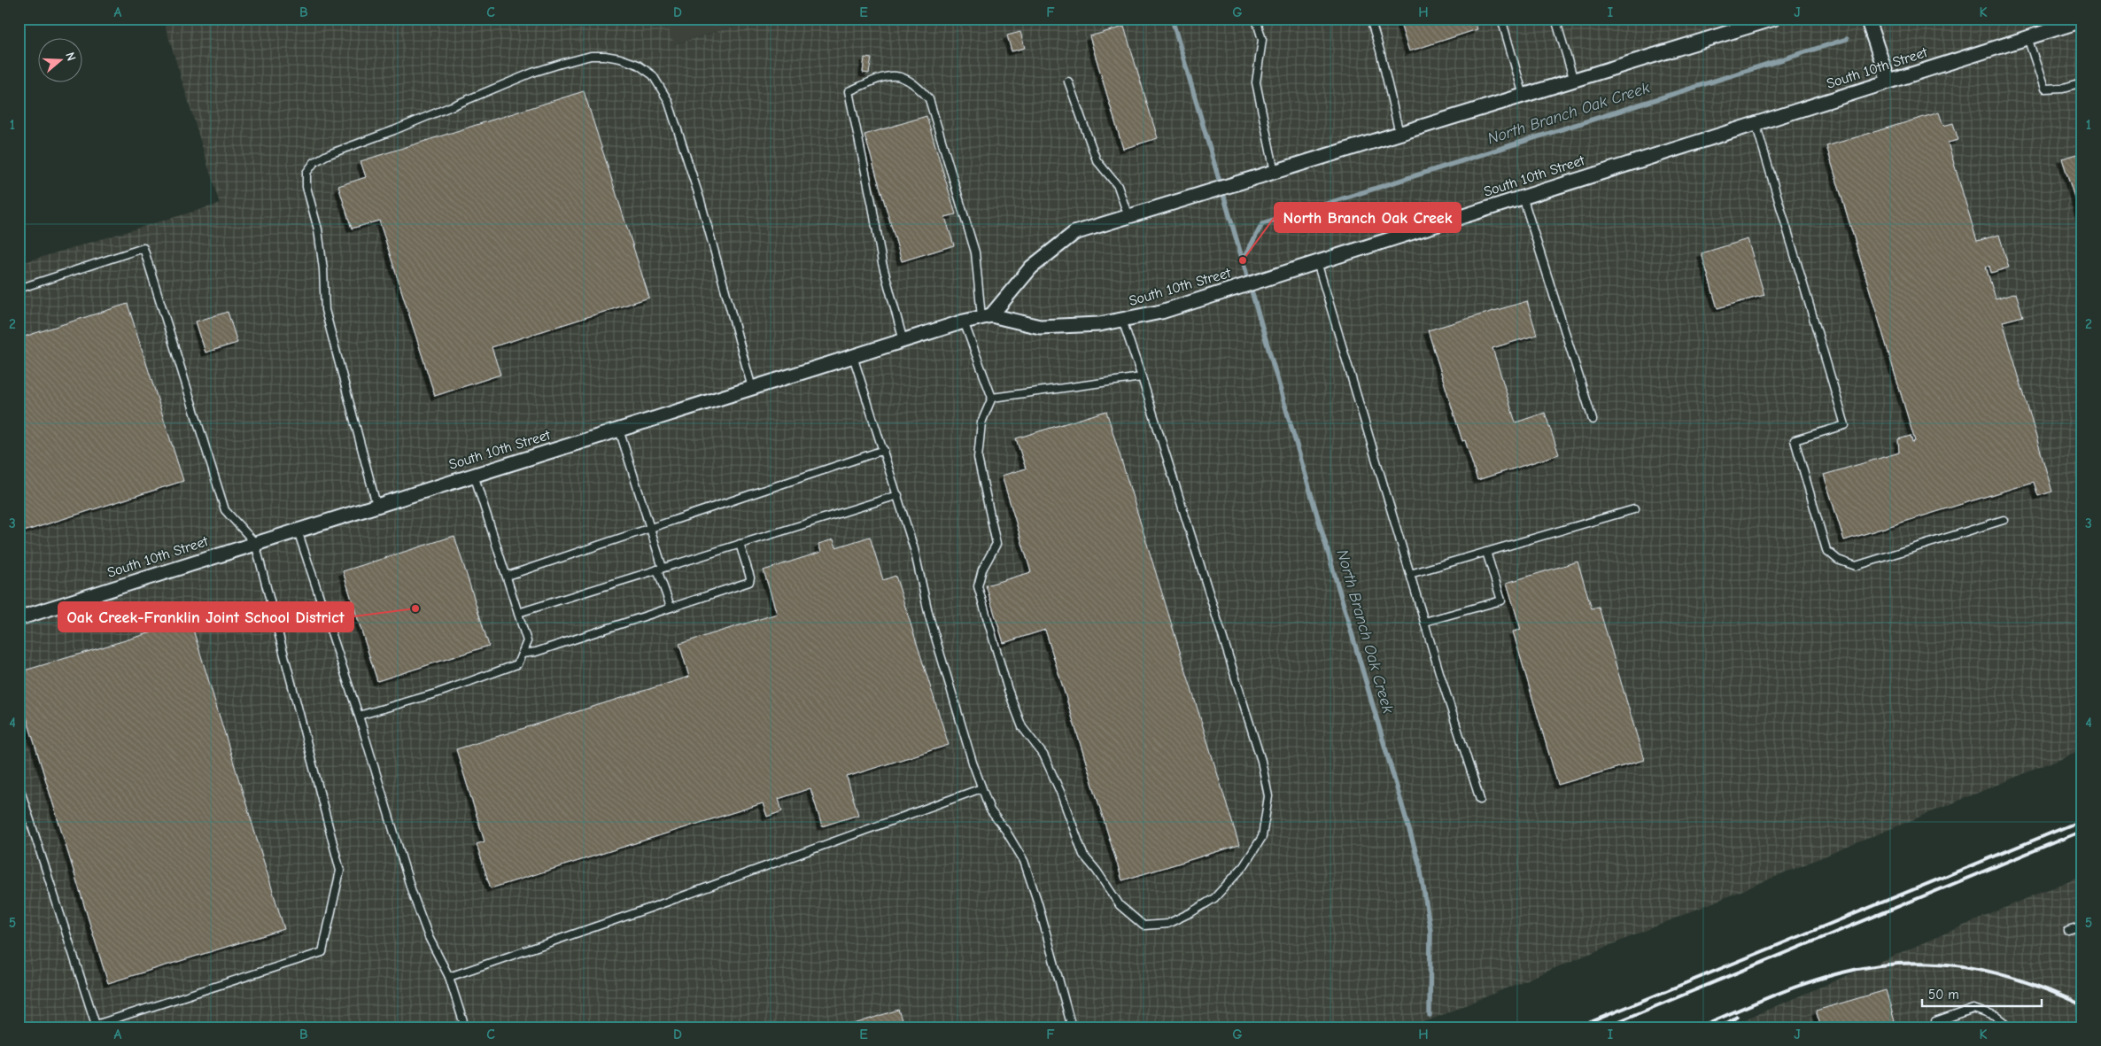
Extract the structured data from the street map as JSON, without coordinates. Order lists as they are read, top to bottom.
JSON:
{
  "streets": {
    "street": ["South 10th Street"]
  },
  "water": ["North Branch Oak Creek"],
  "places": ["North Branch Oak Creek", "Oak Creek-Franklin Joint School District"],
  "scale_bar": "50 m",
  "north": "right",
  "grid": {
    "columns": [
      "A",
      "B",
      "C",
      "D",
      "E",
      "F",
      "G",
      "H",
      "I",
      "J",
      "K"
    ],
    "rows": [
      "1",
      "2",
      "3",
      "4",
      "5"
    ]
  }
}
